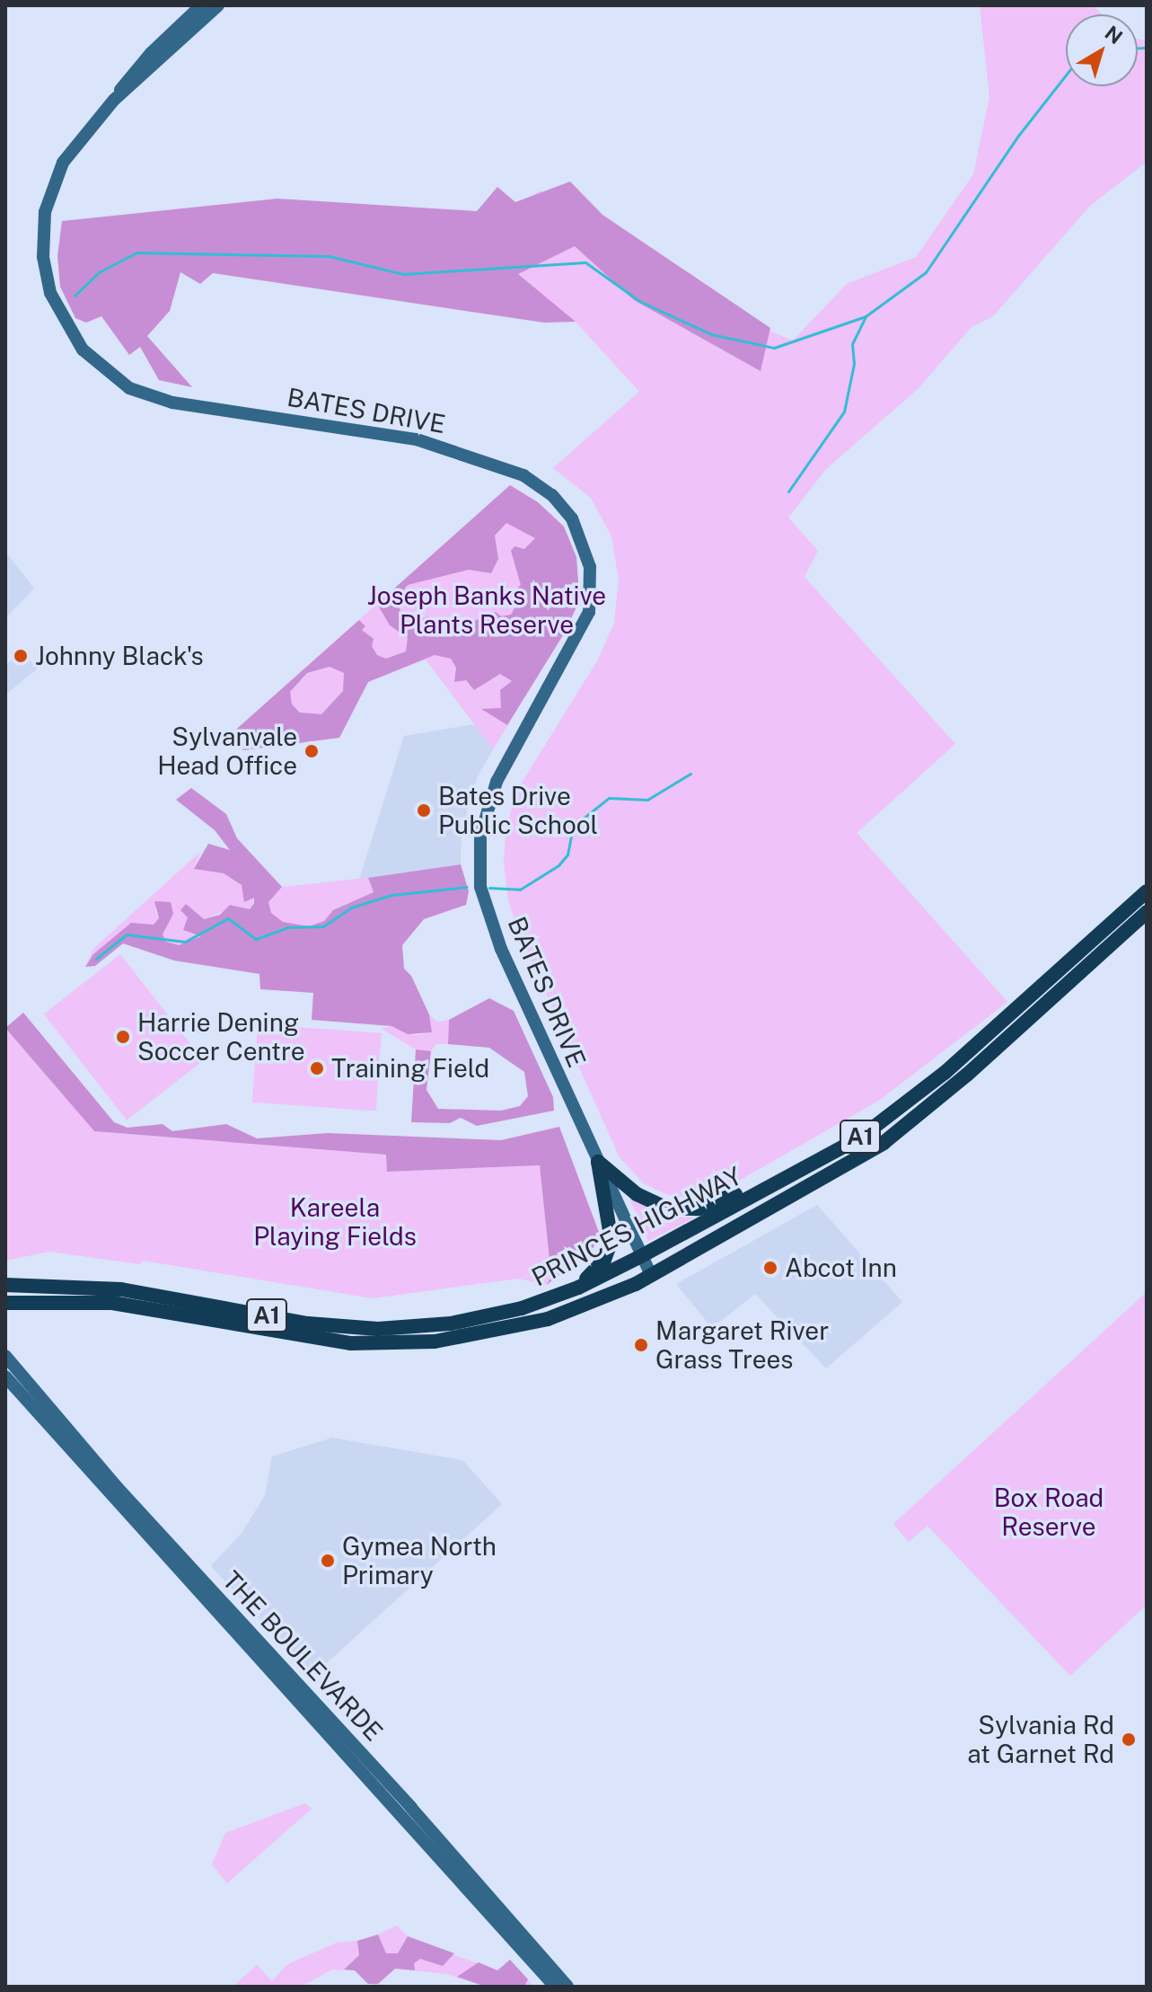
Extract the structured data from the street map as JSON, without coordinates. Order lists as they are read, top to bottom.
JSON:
{
  "streets": {
    "highway": ["A1", "PRINCES HIGHWAY"],
    "main road": ["BATES DRIVE", "THE BOULEVARDE"]
  },
  "crossings": [
    ["BATES DRIVE", "PRINCES HIGHWAY"]
  ],
  "parks": ["Joseph Banks Native Plants Reserve", "Kareela Playing Fields", "Box Road Reserve"],
  "places": [
    "Johnny Black's",
    "Sylvanvale Head Office",
    "Bates Drive Public School",
    "Harrie Dening Soccer Centre",
    "Training Field",
    "Abcot Inn",
    "Margaret River Grass Trees",
    "Gymea North Primary",
    "Sylvania Rd at Garnet Rd"
  ],
  "north": "top right"
}
